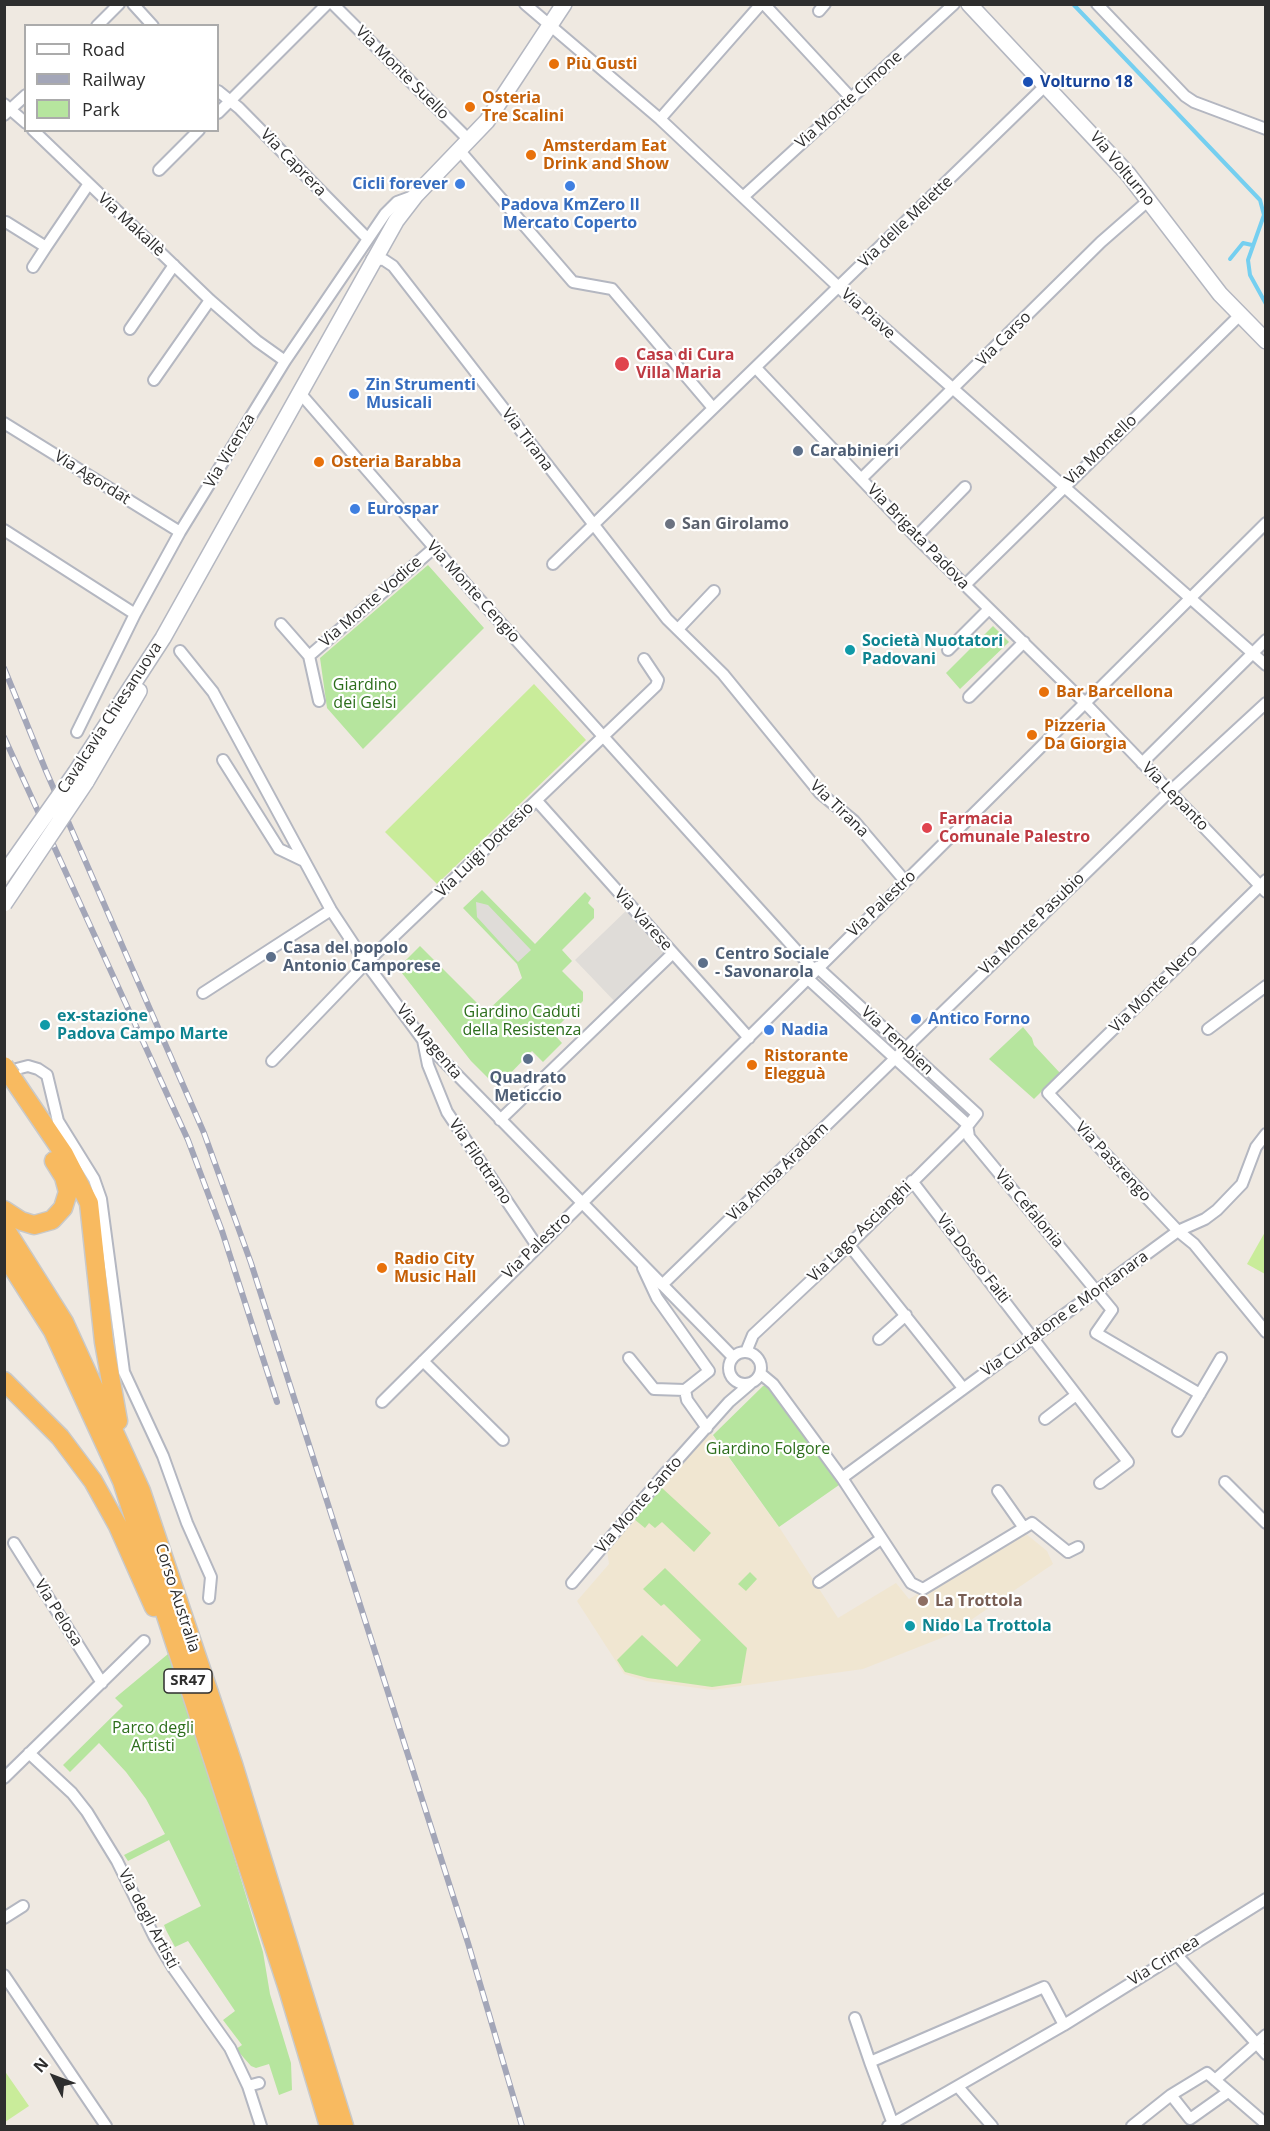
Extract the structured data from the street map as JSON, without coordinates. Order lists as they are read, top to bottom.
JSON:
{
  "streets": {
    "highway": ["Corso Australia", "SR47"],
    "main road": ["Via Volturno", "Via Vicenza", "Cavalcavia Chiesanuova"],
    "street": [
      "Via Monte Suello",
      "Via Monte Cimone",
      "Via Caprera",
      "Via delle Melette",
      "Via Makallè",
      "Via Piave",
      "Via Carso",
      "Via Tirana",
      "Via Montello",
      "Via Agordat",
      "Via Brigata Padova",
      "Via Monte Cengio",
      "Via Monte Vodice",
      "Via Lepanto",
      "Via Luigi Dottesio",
      "Via Palestro",
      "Via Varese",
      "Via Monte Pasubio",
      "Via Monte Nero",
      "Via Tembien",
      "Via Magenta",
      "Via Filottrano",
      "Via Pastrengo",
      "Via Amba Aradam",
      "Via Cefalonia",
      "Via Lago Ascianghi",
      "Via Dosso Faiti",
      "Via Curtatone e Montanara",
      "Via Monte Santo",
      "Via Pelosa",
      "Via degli Artisti",
      "Via Crimea"
    ]
  },
  "crossings": [
    ["Via Monte Suello", "Via Vicenza"],
    ["Via Monte Cimone", "Via Piave"],
    ["Via Caprera", "Via Vicenza"],
    ["Via Volturno", "Via delle Melette"],
    ["Via Volturno", "Via Carso"],
    ["Via Volturno", "Via Montello"],
    ["Via delle Melette", "Via Piave"],
    ["Via delle Melette", "Via Tirana"],
    ["Via delle Melette", "Via Brigata Padova"],
    ["Via Makallè", "Via Vicenza"],
    ["Via Piave", "Via Carso"],
    ["Via Piave", "Via Montello"],
    ["Via Piave", "Via Vicenza"],
    ["Via Piave", "Via Palestro"],
    ["Via Carso", "Via Brigata Padova"],
    ["Via Tirana", "Via Vicenza"],
    ["Via Tirana", "Via Palestro"],
    ["Via Montello", "Via Brigata Padova"],
    ["Via Vicenza", "Via Agordat"],
    ["Via Vicenza", "Via Monte Cengio"],
    ["Via Vicenza", "Cavalcavia Chiesanuova"],
    ["Via Brigata Padova", "Via Lepanto"],
    ["Via Brigata Padova", "Via Palestro"],
    ["Via Monte Cengio", "Via Monte Vodice"],
    ["Via Monte Cengio", "Via Luigi Dottesio"],
    ["Via Monte Cengio", "Via Palestro"],
    ["Via Monte Cengio", "Via Tembien"],
    ["Via Lepanto", "Via Palestro"],
    ["Via Lepanto", "Via Monte Pasubio"],
    ["Via Lepanto", "Via Monte Nero"],
    ["Via Luigi Dottesio", "Via Varese"],
    ["Via Luigi Dottesio", "Via Magenta"],
    ["Via Palestro", "Via Varese"],
    ["Via Palestro", "Via Tembien"],
    ["Via Palestro", "Via Magenta"],
    ["Via Palestro", "Via Filottrano"],
    ["Via Monte Pasubio", "Via Tembien"],
    ["Via Monte Pasubio", "Via Amba Aradam"],
    ["Via Monte Nero", "Via Pastrengo"],
    ["Via Tembien", "Via Amba Aradam"],
    ["Via Tembien", "Via Cefalonia"],
    ["Via Tembien", "Via Lago Ascianghi"],
    ["Via Magenta", "Via Filottrano"],
    ["Via Pastrengo", "Via Curtatone e Montanara"],
    ["Via Cefalonia", "Via Lago Ascianghi"],
    ["Via Cefalonia", "Via Curtatone e Montanara"],
    ["Via Lago Ascianghi", "Via Dosso Faiti"],
    ["Via Lago Ascianghi", "Via Monte Santo"],
    ["Via Dosso Faiti", "Via Curtatone e Montanara"]
  ],
  "parks": [
    "Giardino dei Gelsi",
    "Giardino Caduti della Resistenza",
    "Giardino Folgore",
    "Parco degli Artisti"
  ],
  "places": [
    "Più Gusti",
    "Volturno 18",
    "Osteria Tre Scalini",
    "Amsterdam Eat Drink and Show",
    "Cicli forever",
    "Padova KmZero Il Mercato Coperto",
    "Casa di Cura Villa Maria",
    "Zin Strumenti Musicali",
    "Carabinieri",
    "Osteria Barabba",
    "Eurospar",
    "San Girolamo",
    "Società Nuotatori Padovani",
    "Bar Barcellona",
    "Pizzeria Da Giorgia",
    "Farmacia Comunale Palestro",
    "Casa del popolo Antonio Camporese",
    "Centro Sociale - Savonarola",
    "Antico Forno",
    "ex-stazione Padova Campo Marte",
    "Nadia",
    "Quadrato Meticcio",
    "Ristorante Elegguà",
    "Radio City Music Hall",
    "La Trottola",
    "Nido La Trottola"
  ],
  "legend": ["Road", "Railway", "Park"],
  "north": "top left"
}
